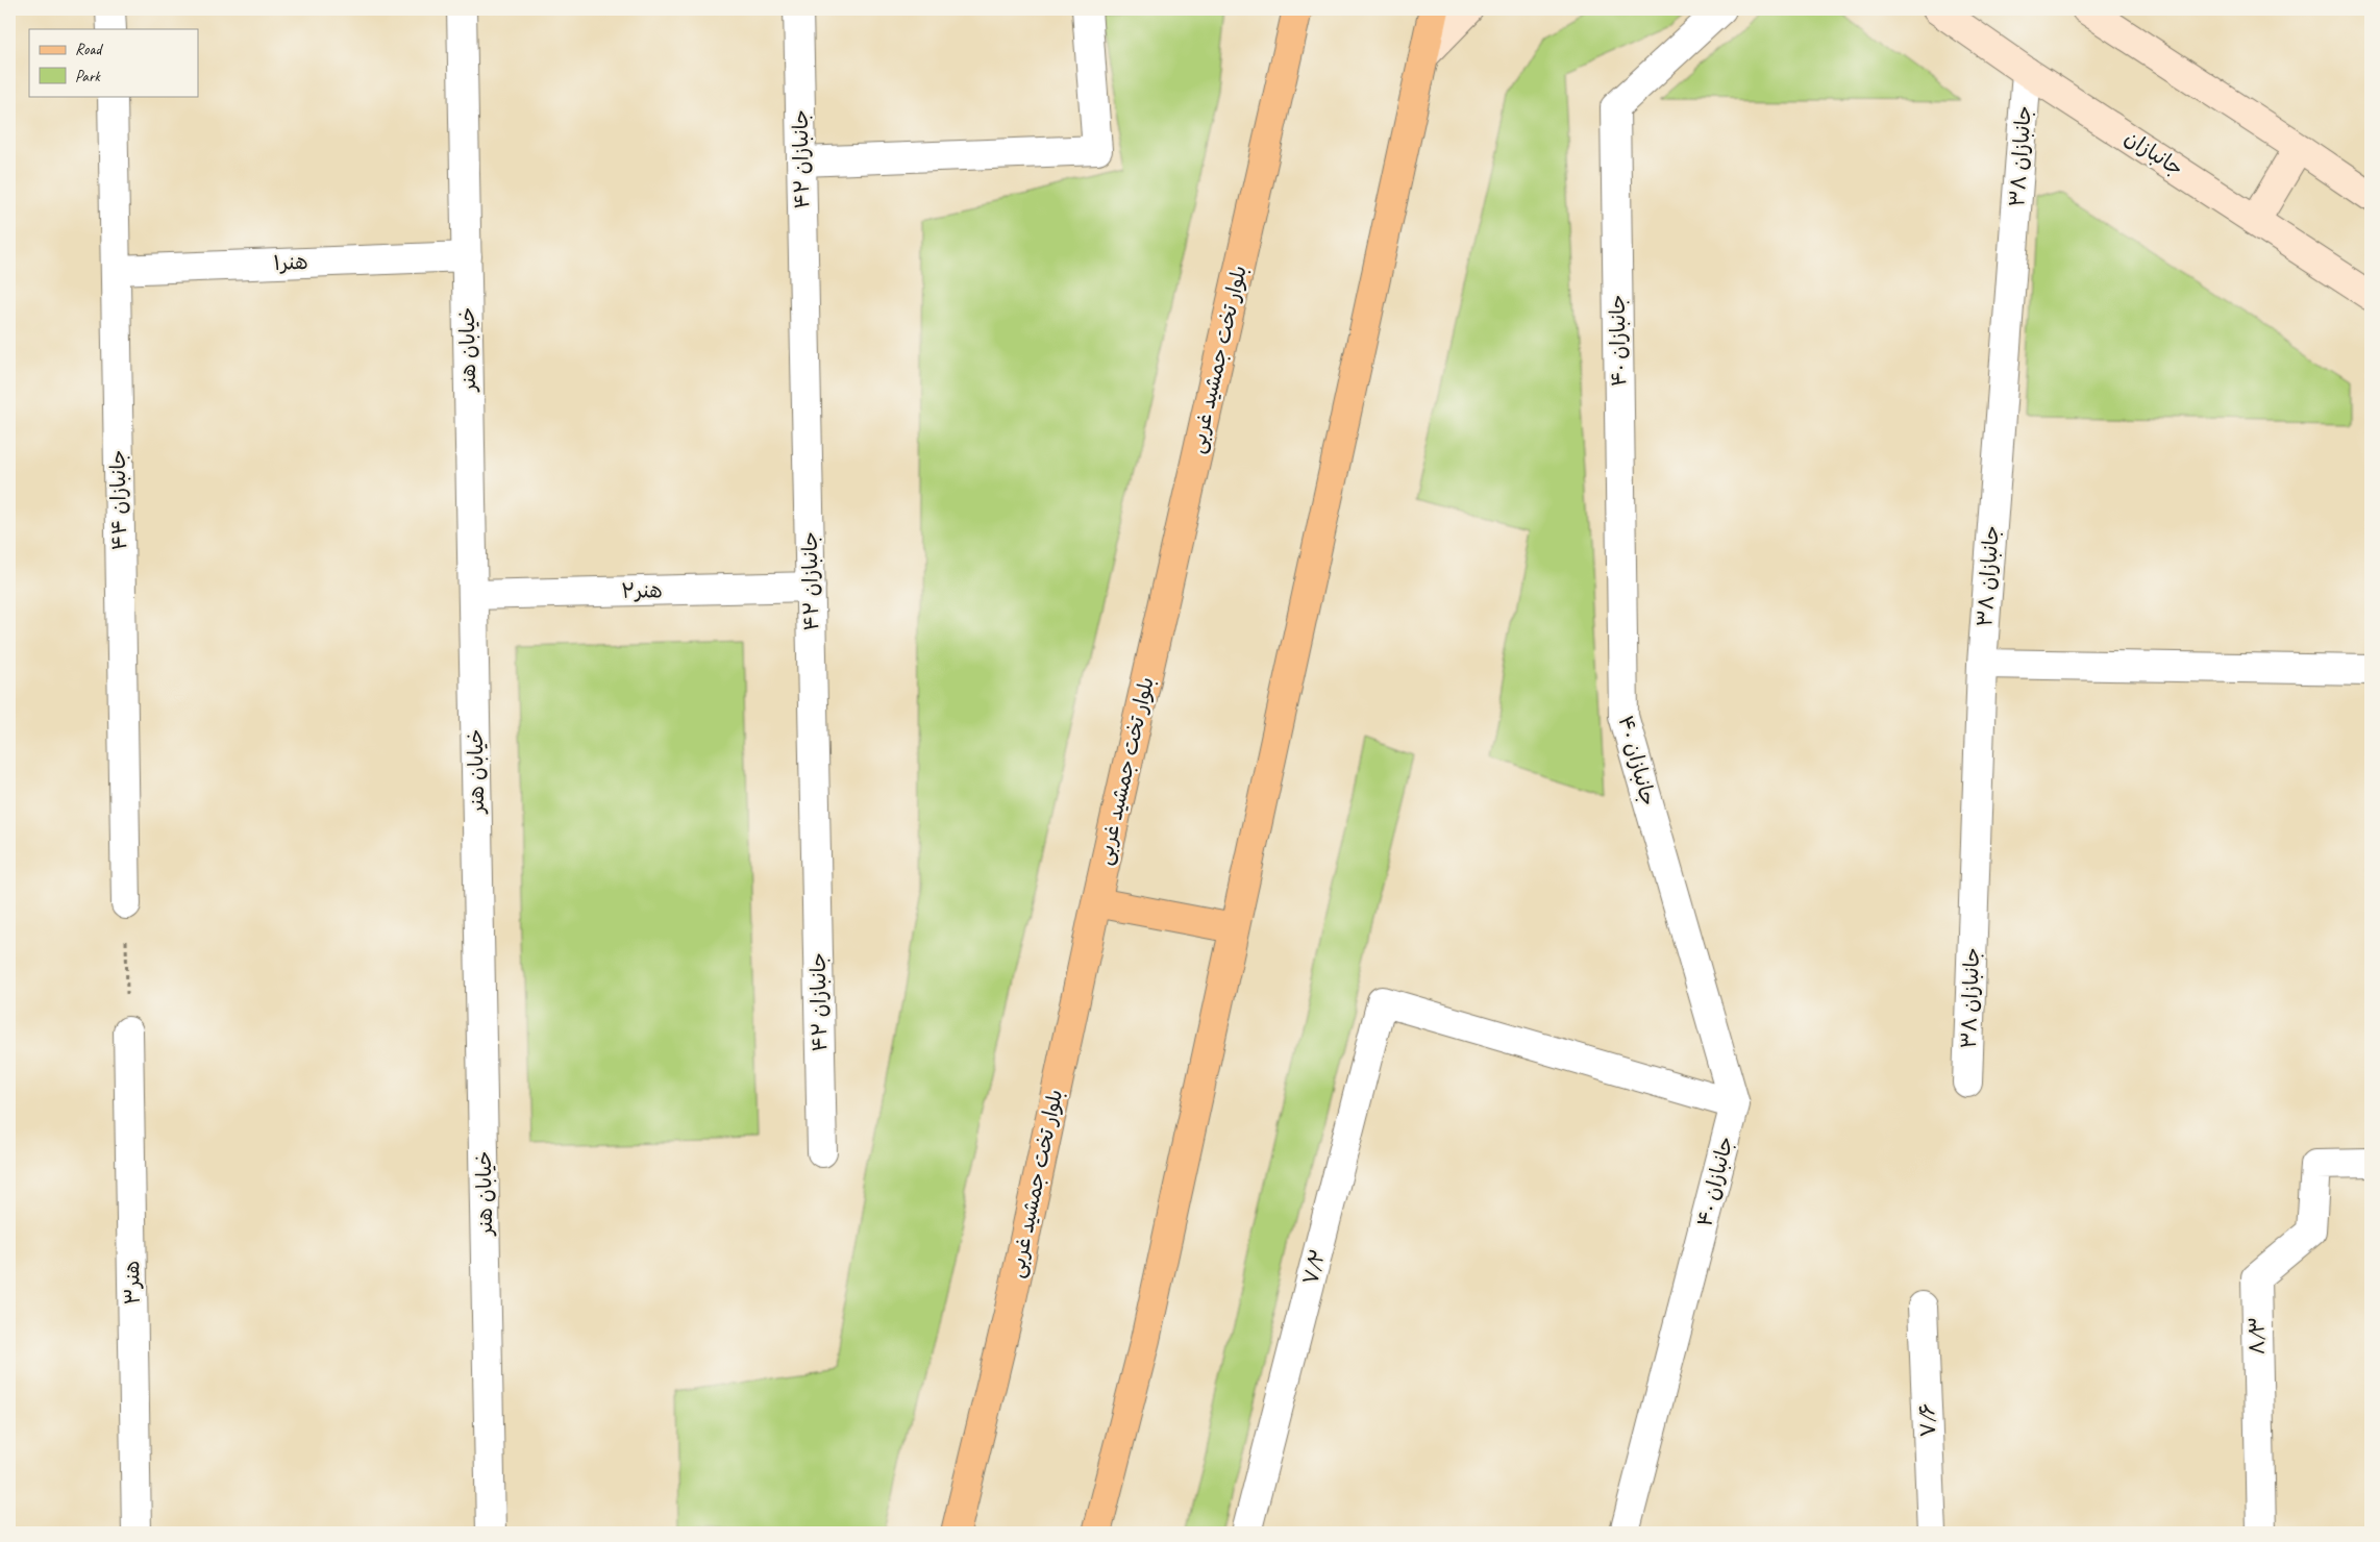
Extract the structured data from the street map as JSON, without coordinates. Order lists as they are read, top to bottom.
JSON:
{
  "streets": {
    "main road": ["بلوار تخت جمشید غربی"],
    "street": [
      "جانبازان",
      "۳۸ جانبازان",
      "۴۲ جانبازان",
      "هنر۱",
      "۴۰ جانبازان",
      "خیابان هنر",
      "۴۴ جانبازان",
      "هنر۲",
      "۷/۲",
      "هنر۳",
      "۸/۳",
      "۷/۶"
    ]
  },
  "crossings": [
    ["جانبازان", "۳۸ جانبازان"],
    ["۴۲ جانبازان", "هنر۲"],
    ["هنر۱", "خیابان هنر"],
    ["هنر۱", "۴۴ جانبازان"],
    ["۴۰ جانبازان", "۷/۲"],
    ["خیابان هنر", "هنر۲"]
  ],
  "legend": ["Road", "Park"]
}
